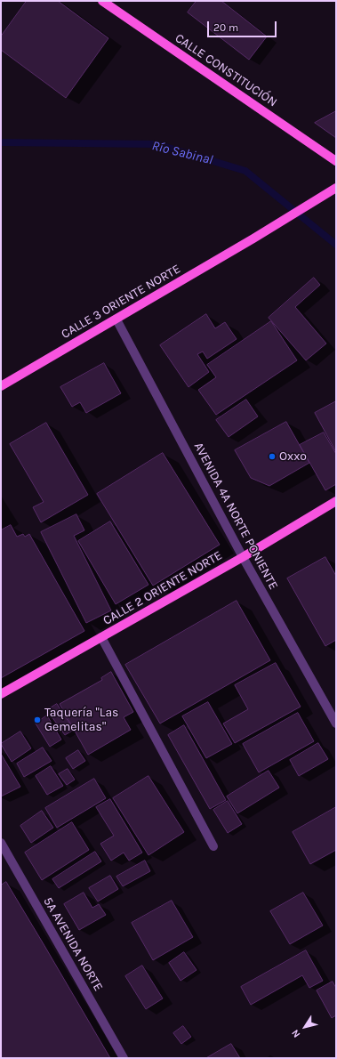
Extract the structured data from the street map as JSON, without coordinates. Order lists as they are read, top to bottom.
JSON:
{
  "streets": {
    "main road": ["CALLE CONSTITUCIÓN", "CALLE 3 ORIENTE NORTE", "CALLE 2 ORIENTE NORTE"],
    "street": ["AVENIDA 4A NORTE PONIENTE", "5A AVENIDA NORTE"]
  },
  "crossings": [
    ["CALLE 3 ORIENTE NORTE", "AVENIDA 4A NORTE PONIENTE"],
    ["AVENIDA 4A NORTE PONIENTE", "CALLE 2 ORIENTE NORTE"]
  ],
  "water": ["Río Sabinal"],
  "places": ["Oxxo", "Taquería \"Las Gemelitas\""],
  "scale_bar": "20 m",
  "north": "bottom left"
}
